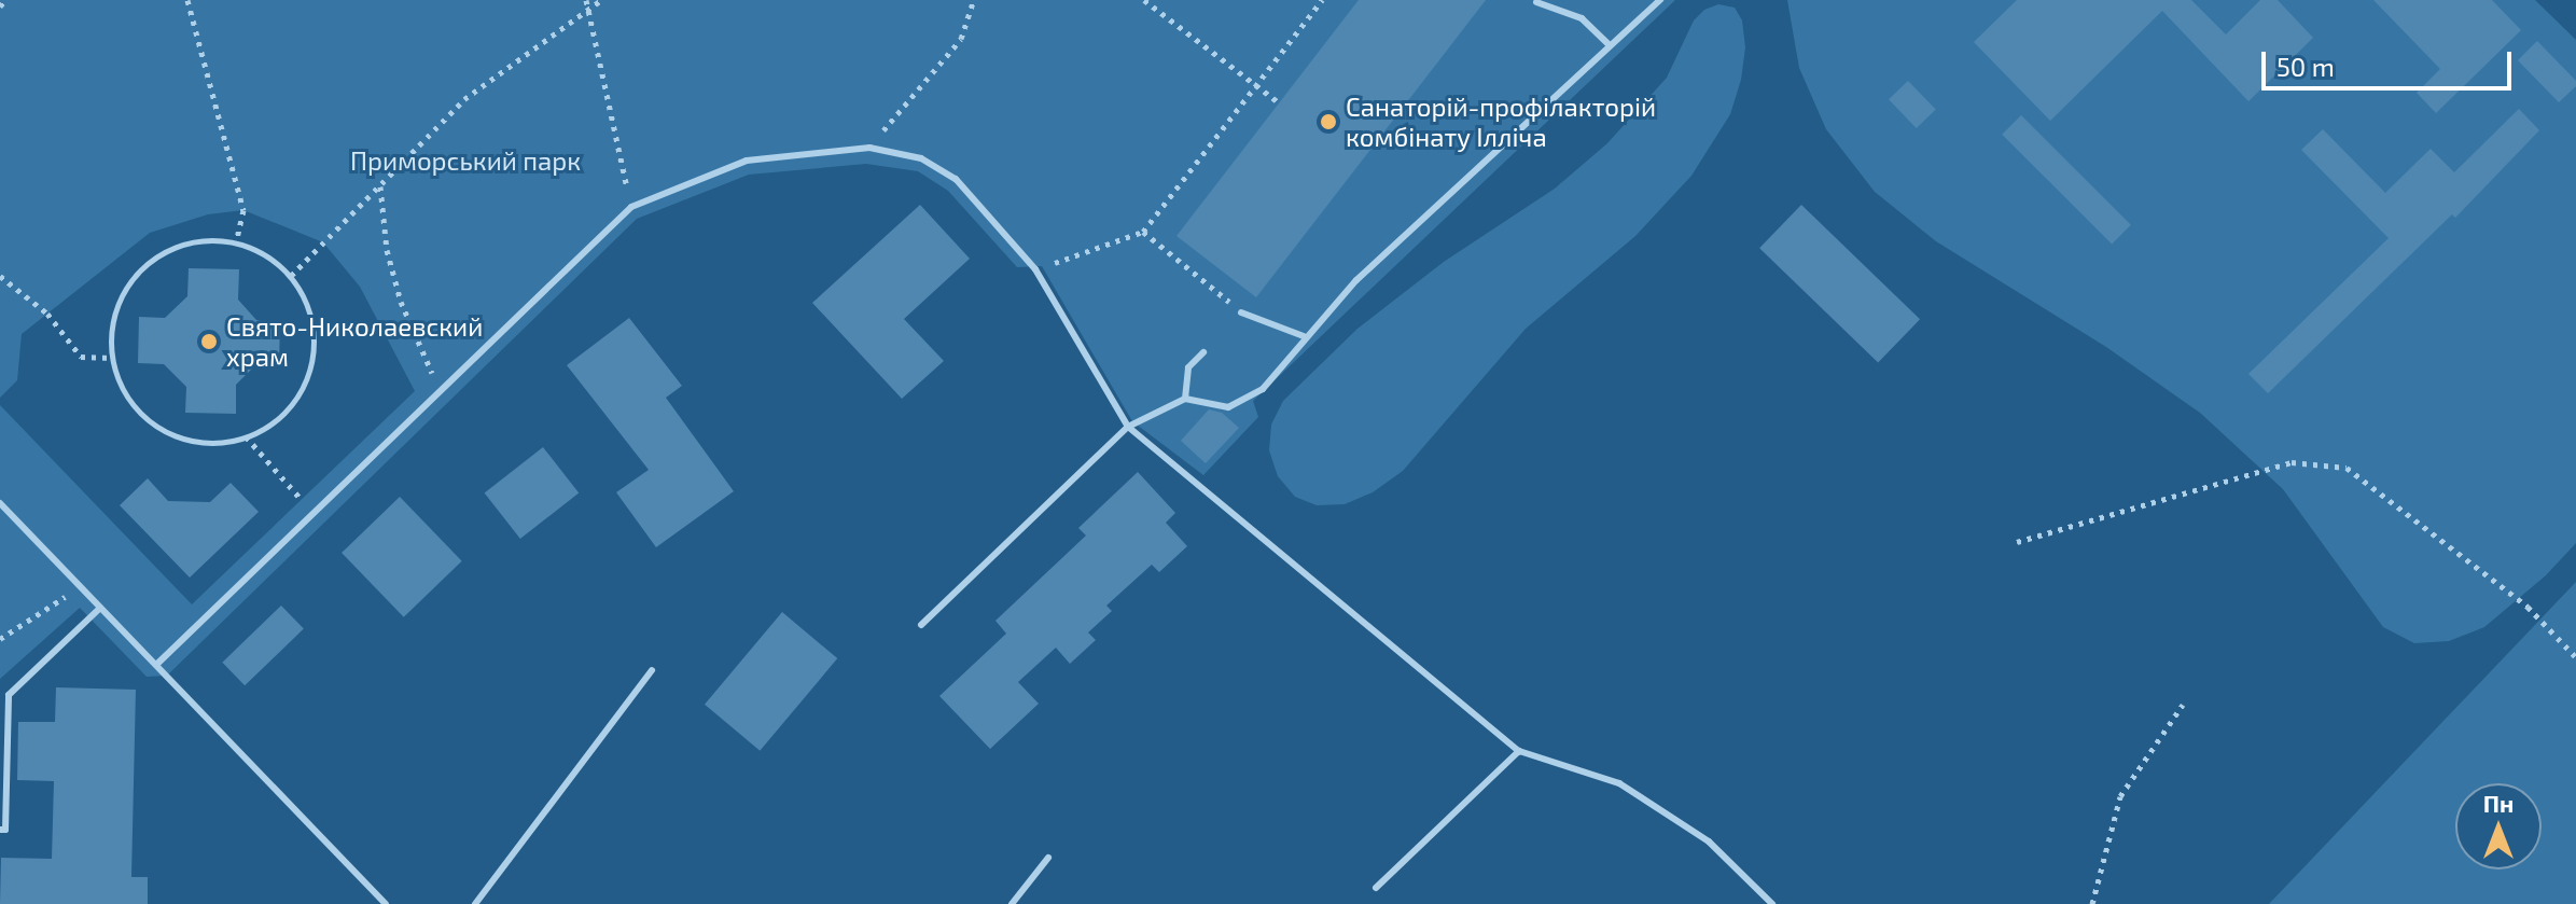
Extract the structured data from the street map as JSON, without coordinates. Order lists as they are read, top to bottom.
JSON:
{
  "parks": ["Приморський парк"],
  "places": ["Санаторій-профілакторій комбінату Ілліча", "Свято-Николаевский храм"],
  "scale_bar": "50 m",
  "north": "top"
}
